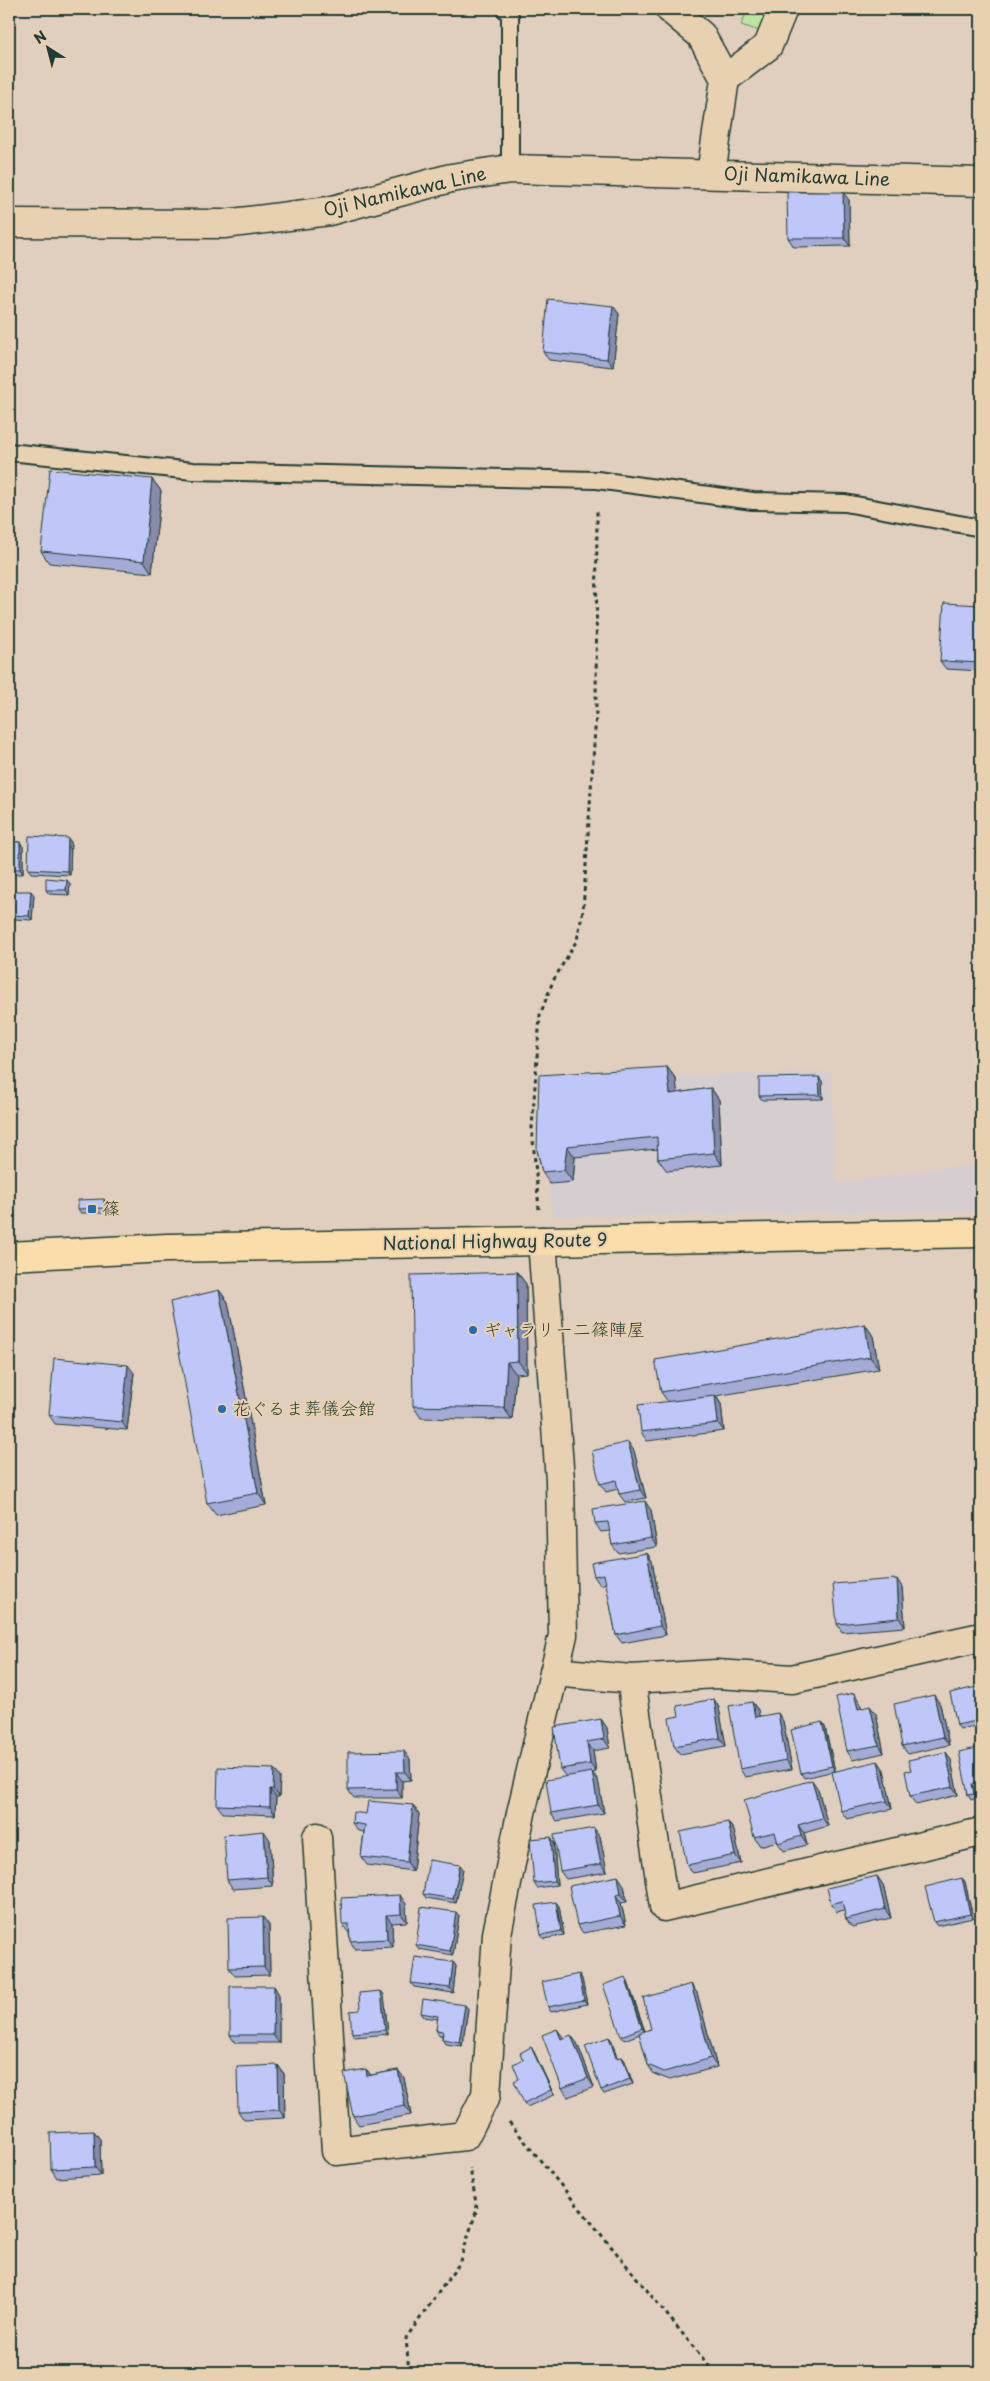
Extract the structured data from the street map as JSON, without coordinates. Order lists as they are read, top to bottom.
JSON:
{
  "streets": {
    "highway": ["National Highway Route 9"],
    "street": ["Oji Namikawa Line"]
  },
  "places": {
    "transit": ["篠"],
    "other": ["ギャラリー二篠陣屋", "花ぐるま葬儀会館"]
  },
  "north": "top left"
}
